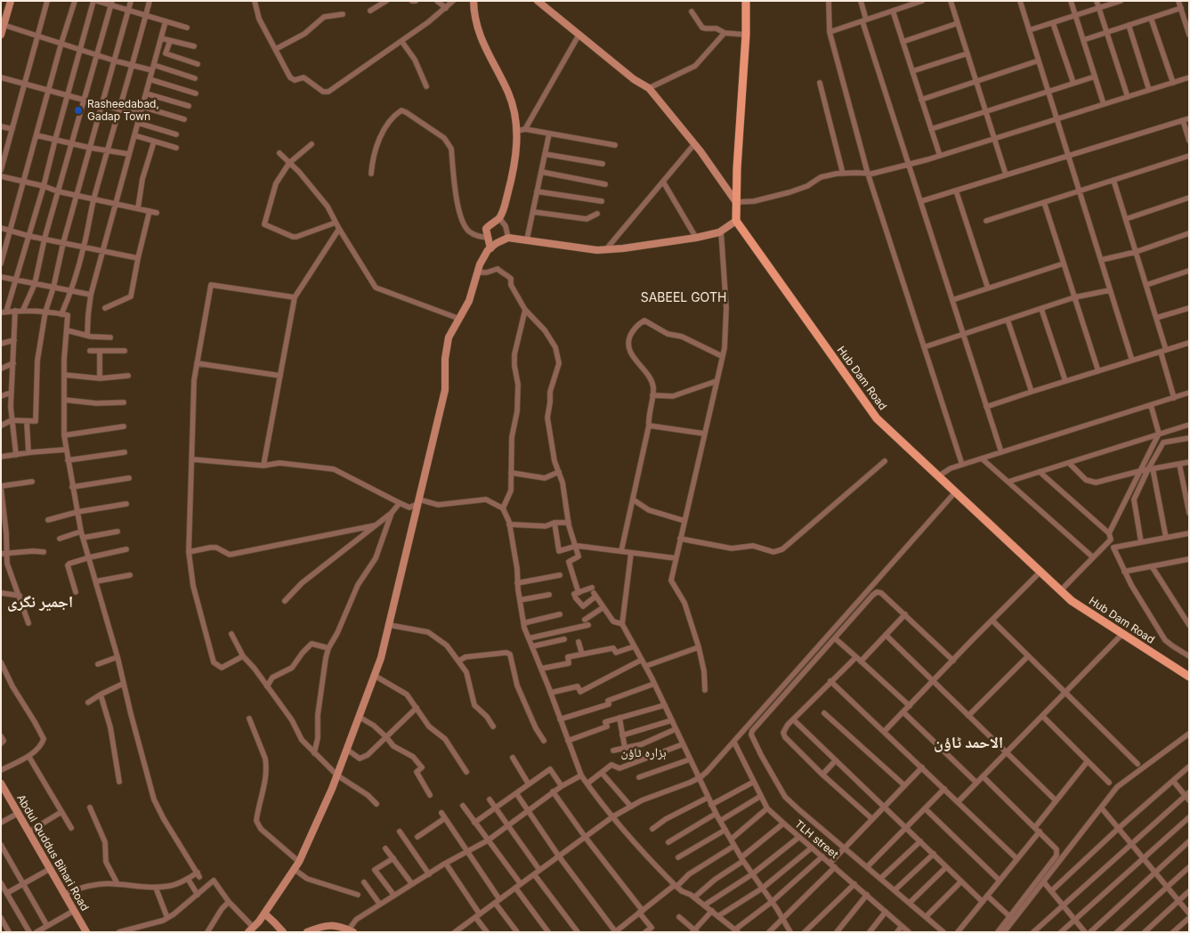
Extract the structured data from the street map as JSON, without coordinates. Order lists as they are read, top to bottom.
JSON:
{
  "streets": {
    "main road": ["Hub Dam Road"],
    "street": ["TLH street", "Abdul Quddus Bihari Road"]
  },
  "districts": [
    "SABEEL GOTH",
    "اجمیر نگری",
    "الاحمد ٹاؤن",
    "ہزارہ ٹاؤن"
  ],
  "places": ["Rasheedabad, Gadap Town"]
}
